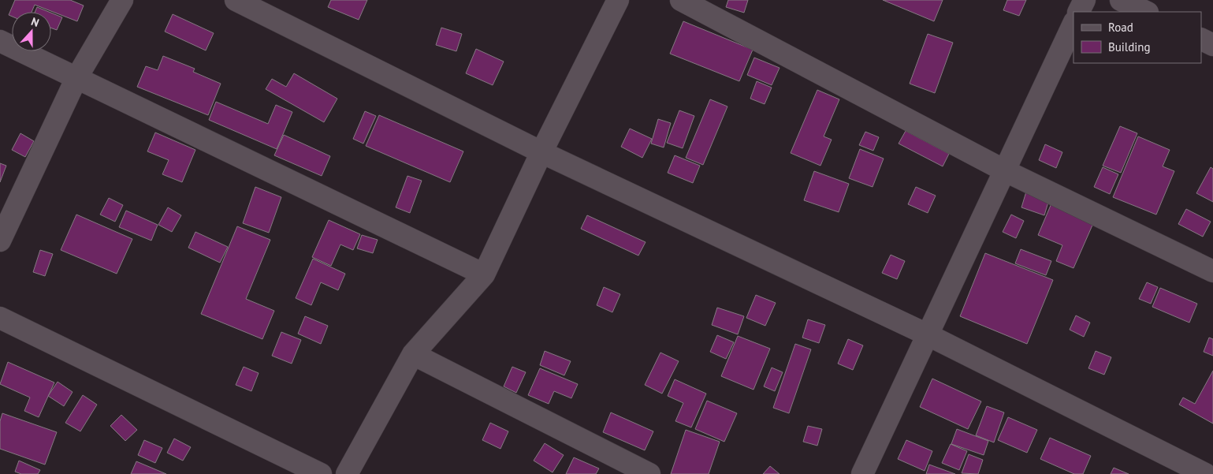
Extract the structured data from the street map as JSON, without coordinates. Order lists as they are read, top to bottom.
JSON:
{
  "legend": ["Road", "Building"],
  "north": "top"
}
